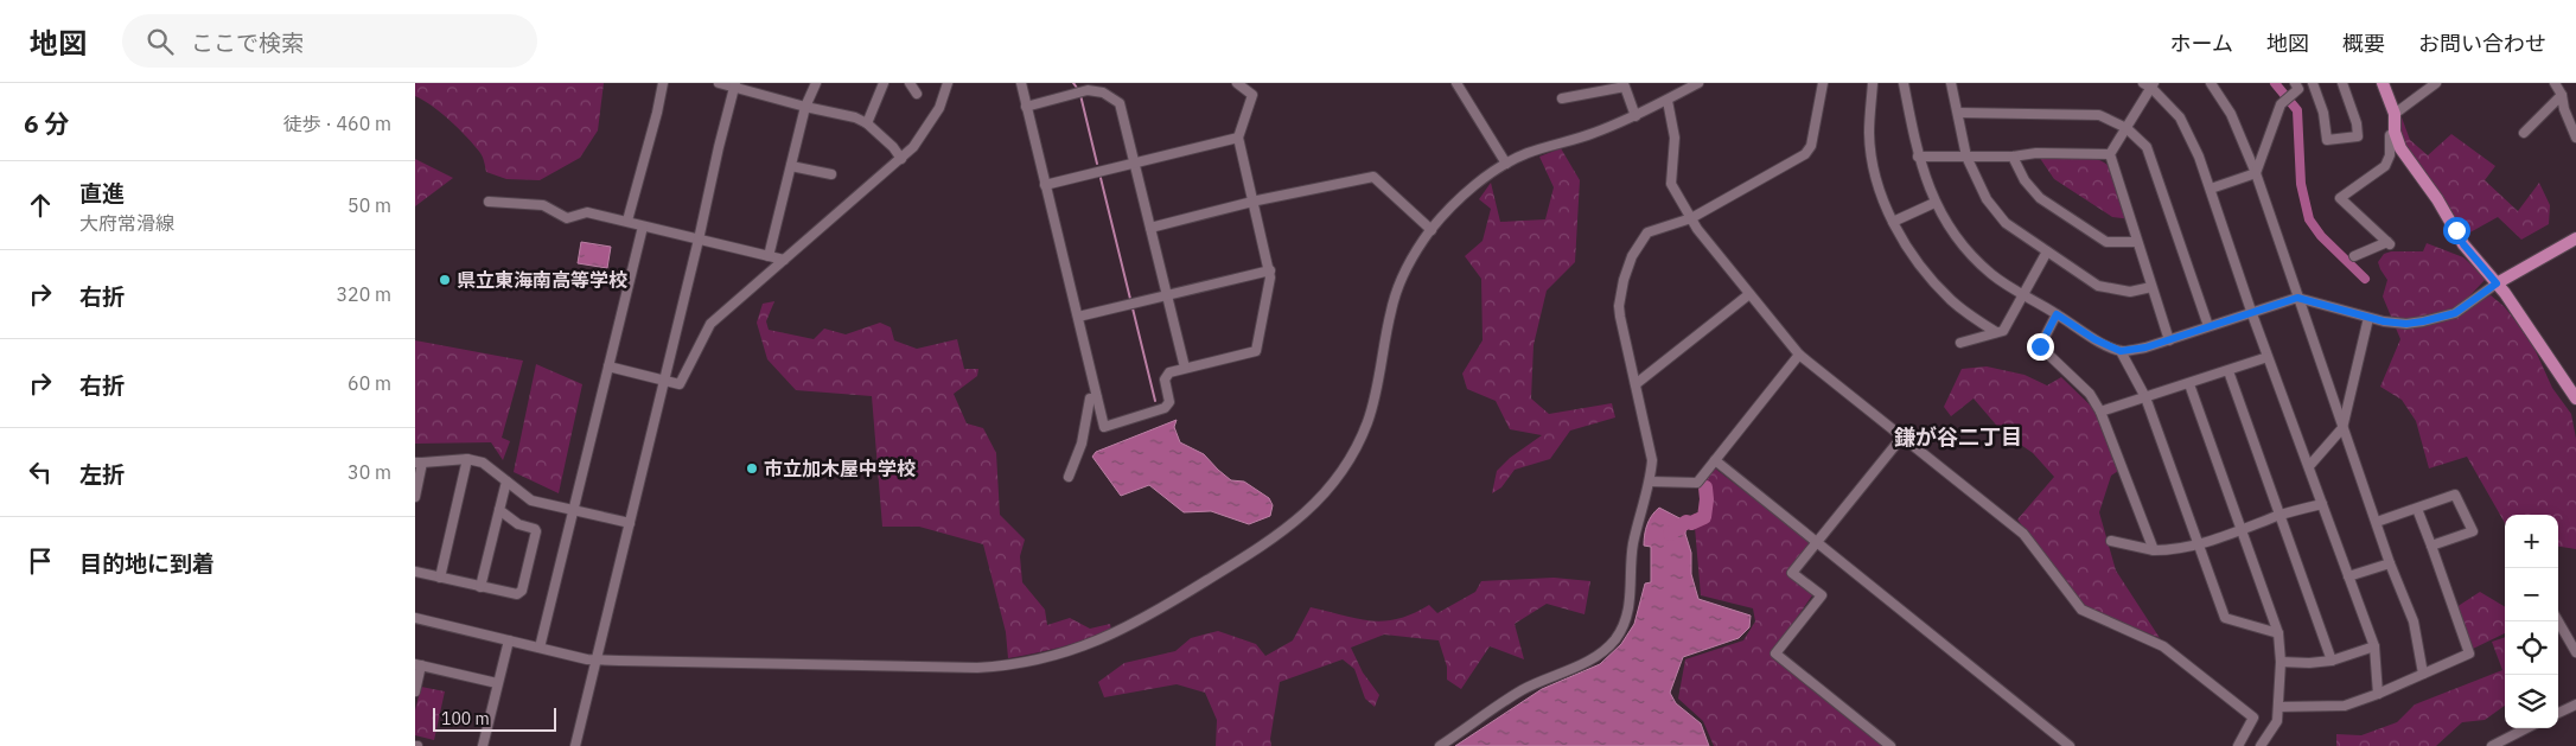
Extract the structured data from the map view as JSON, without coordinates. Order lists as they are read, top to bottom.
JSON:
{
  "districts": ["鎌が谷二丁目"],
  "places": ["県立東海南高等学校", "市立加木屋中学校"],
  "scale_bar": "100 m",
  "page": {
    "header": "地図",
    "search": "ここで検索",
    "nav": [
      "ホーム",
      "地図",
      "概要",
      "お問い合わせ"
    ],
    "heading": ["6 分", "徒歩 · 460 m"],
    "list": [
      ["直進", "大府常滑線", "50 m"],
      ["右折", "320 m"],
      ["右折", "60 m"],
      ["左折", "30 m"],
      "目的地に到着"
    ],
    "map_buttons": ["+", "−"],
    "scale": "100 m"
  }
}
